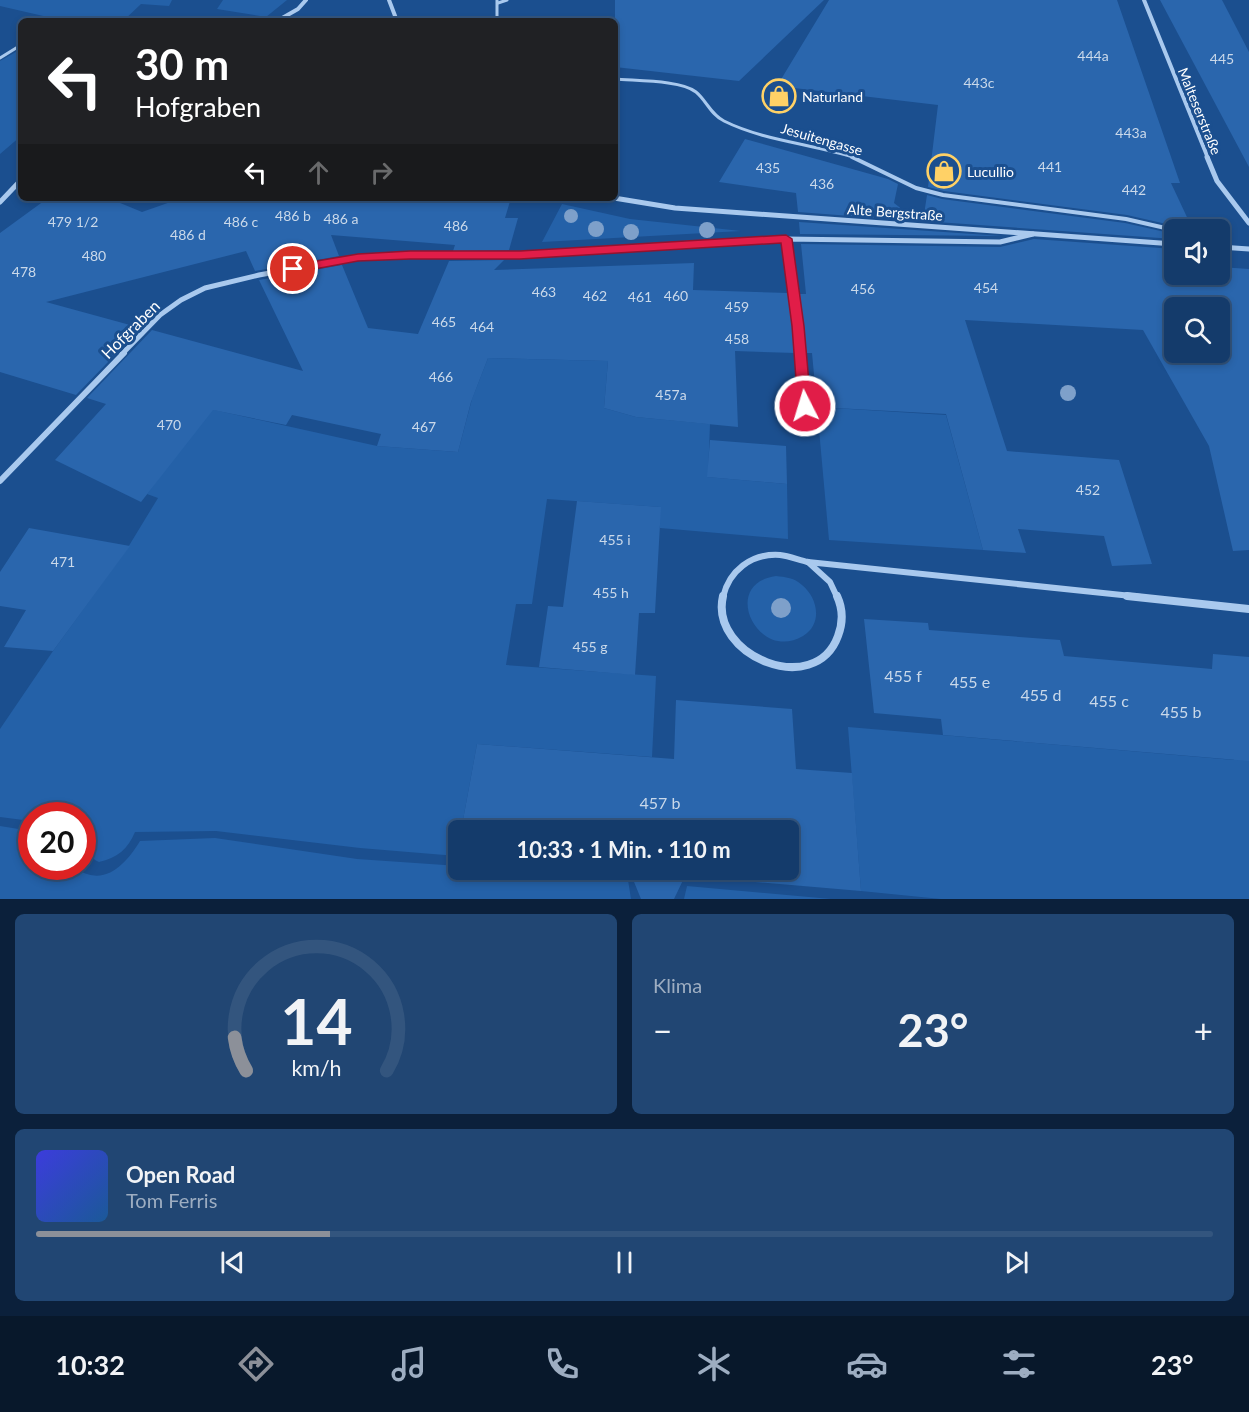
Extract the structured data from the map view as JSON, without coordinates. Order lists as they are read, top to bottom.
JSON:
{
  "streets": {
    "street": ["Malteserstraße", "Alte Bergstraße", "Hofgraben"],
    "lane": ["Jesuitengasse"]
  },
  "crossings": [
    ["Alte Bergstraße", "Hofgraben"]
  ],
  "places": {
    "shop": ["Naturland", "Lucullio"]
  },
  "house_numbers": [
    "444a",
    "445",
    "443c",
    "443a",
    "441",
    "435",
    "436",
    "442",
    "486 b",
    "486 a",
    "479 1/2",
    "486 c",
    "486",
    "486 d",
    "480",
    "478",
    "454",
    "456",
    "463",
    "462",
    "460",
    "461",
    "459",
    "465",
    "464",
    "458",
    "466",
    "457a",
    "470",
    "467",
    "452",
    "455 i",
    "471",
    "455 h",
    "455 g",
    "455 f",
    "455 e",
    "455 d",
    "455 c",
    "455 b",
    "457 b"
  ],
  "page": {
    "turn": ["30 m", "Hofgraben"],
    "limit": "20",
    "trip": "10:33 · 1 Min. · 110 m",
    "tile": "Klima",
    "heat": ["−", "23°", "+"],
    "song": ["Open Road", "Tom Ferris"],
    "tabs": ["10:32", "23°"],
    "gauge": ["14", "km/h"]
  }
}
